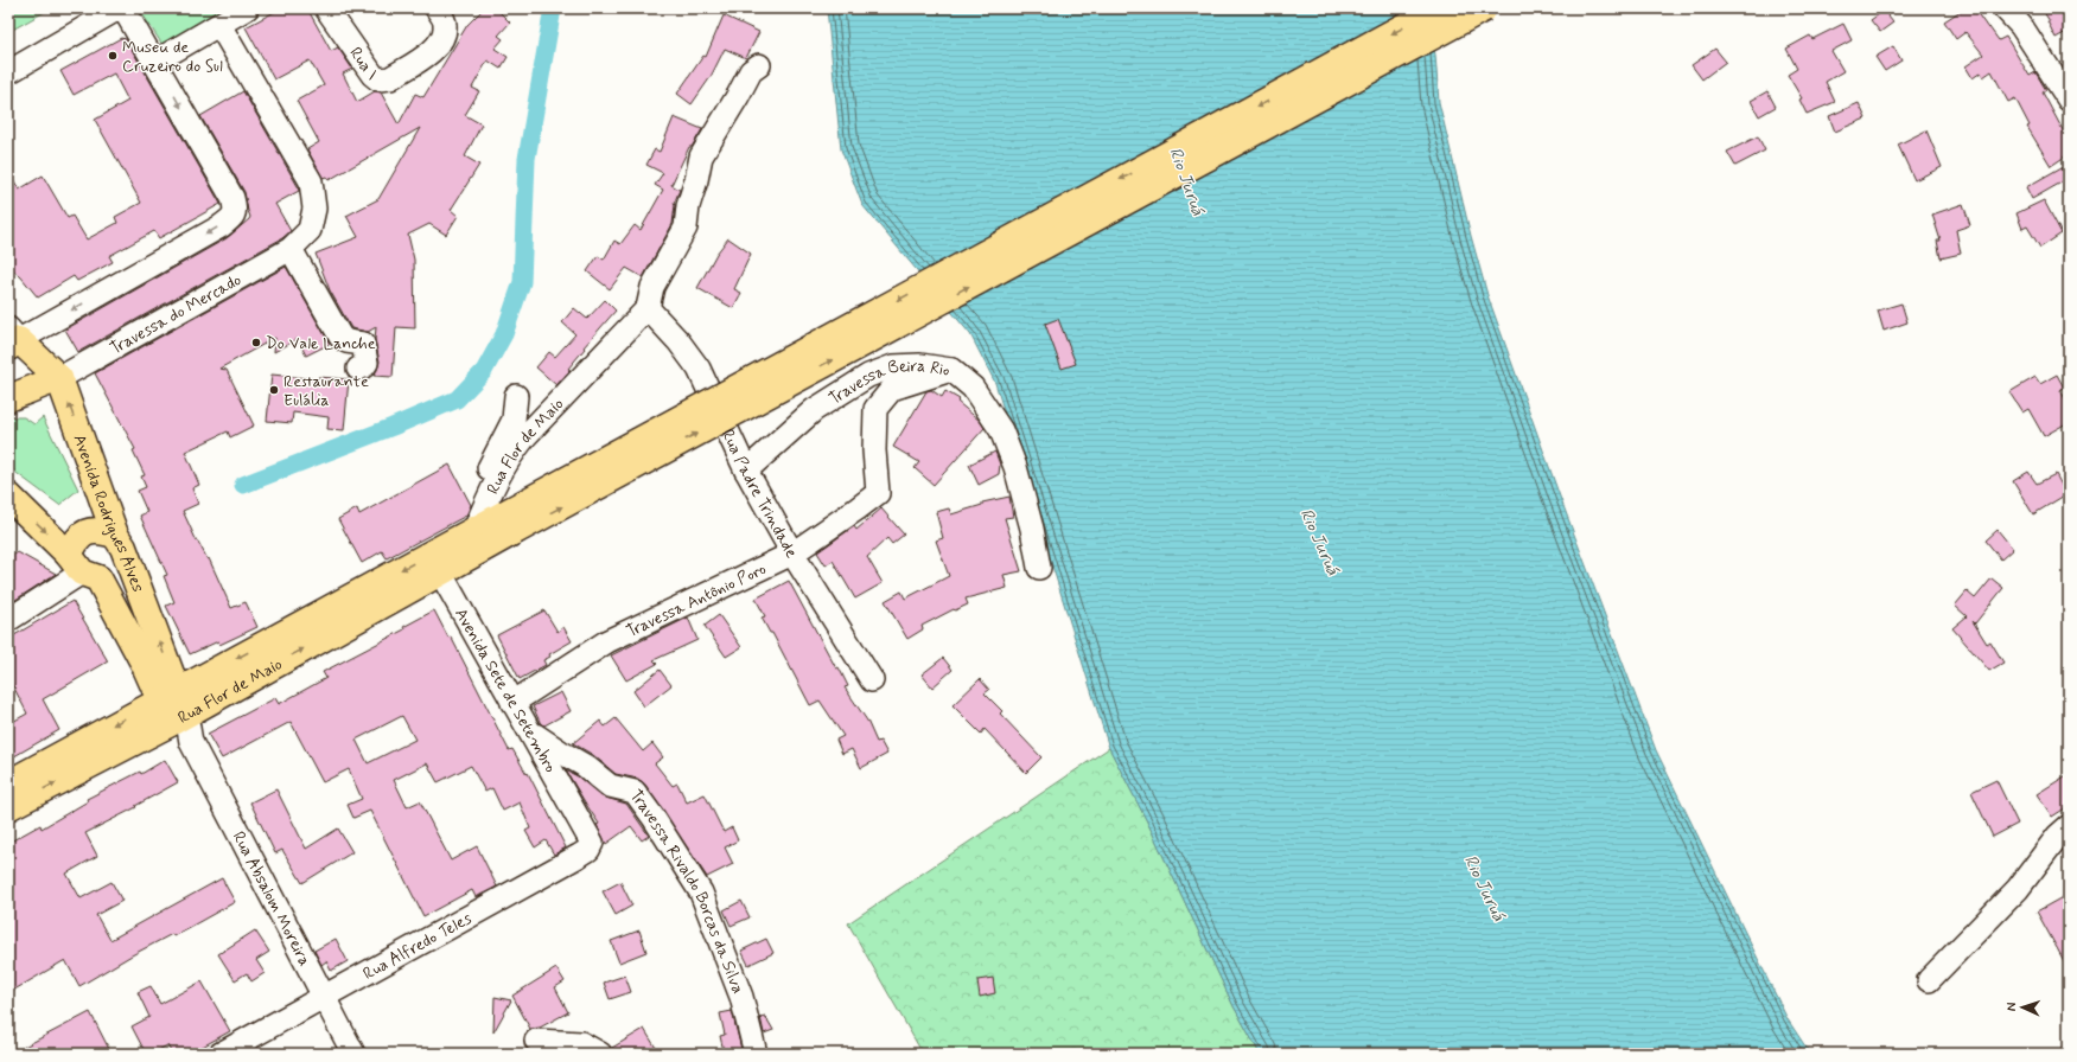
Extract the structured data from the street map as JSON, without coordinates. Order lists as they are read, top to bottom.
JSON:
{
  "streets": {
    "main road": ["Rua Flor de Maio", "Avenida Rodrigues Alves"],
    "street": [
      "Rua I",
      "Travessa do Mercado",
      "Travessa Beira Rio",
      "Rua Padre Trindade",
      "Travessa Antônio Poro",
      "Avenida Sete de Setembro",
      "Travessa Rivaldo Borcas da Silva",
      "Rua Absalom Moreira",
      "Rua Alfredo Teles"
    ]
  },
  "crossings": [
    ["Travessa do Mercado", "Avenida Rodrigues Alves"],
    ["Travessa Beira Rio", "Rua Padre Trindade"],
    ["Travessa Beira Rio", "Travessa Antônio Poro"],
    ["Rua Flor de Maio", "Rua Padre Trindade"],
    ["Rua Flor de Maio", "Avenida Rodrigues Alves"],
    ["Rua Flor de Maio", "Avenida Sete de Setembro"],
    ["Rua Flor de Maio", "Rua Absalom Moreira"],
    ["Rua Padre Trindade", "Travessa Antônio Poro"],
    ["Avenida Rodrigues Alves", "Rua Absalom Moreira"],
    ["Travessa Antônio Poro", "Avenida Sete de Setembro"],
    ["Avenida Sete de Setembro", "Travessa Rivaldo Borcas da Silva"],
    ["Avenida Sete de Setembro", "Rua Alfredo Teles"],
    ["Rua Absalom Moreira", "Rua Alfredo Teles"]
  ],
  "water": ["Rio Juruá"],
  "places": ["Museu de Cruzeiro do Sul", "Do Vale Lanche", "Restaurante Eulália"],
  "north": "left"
}
